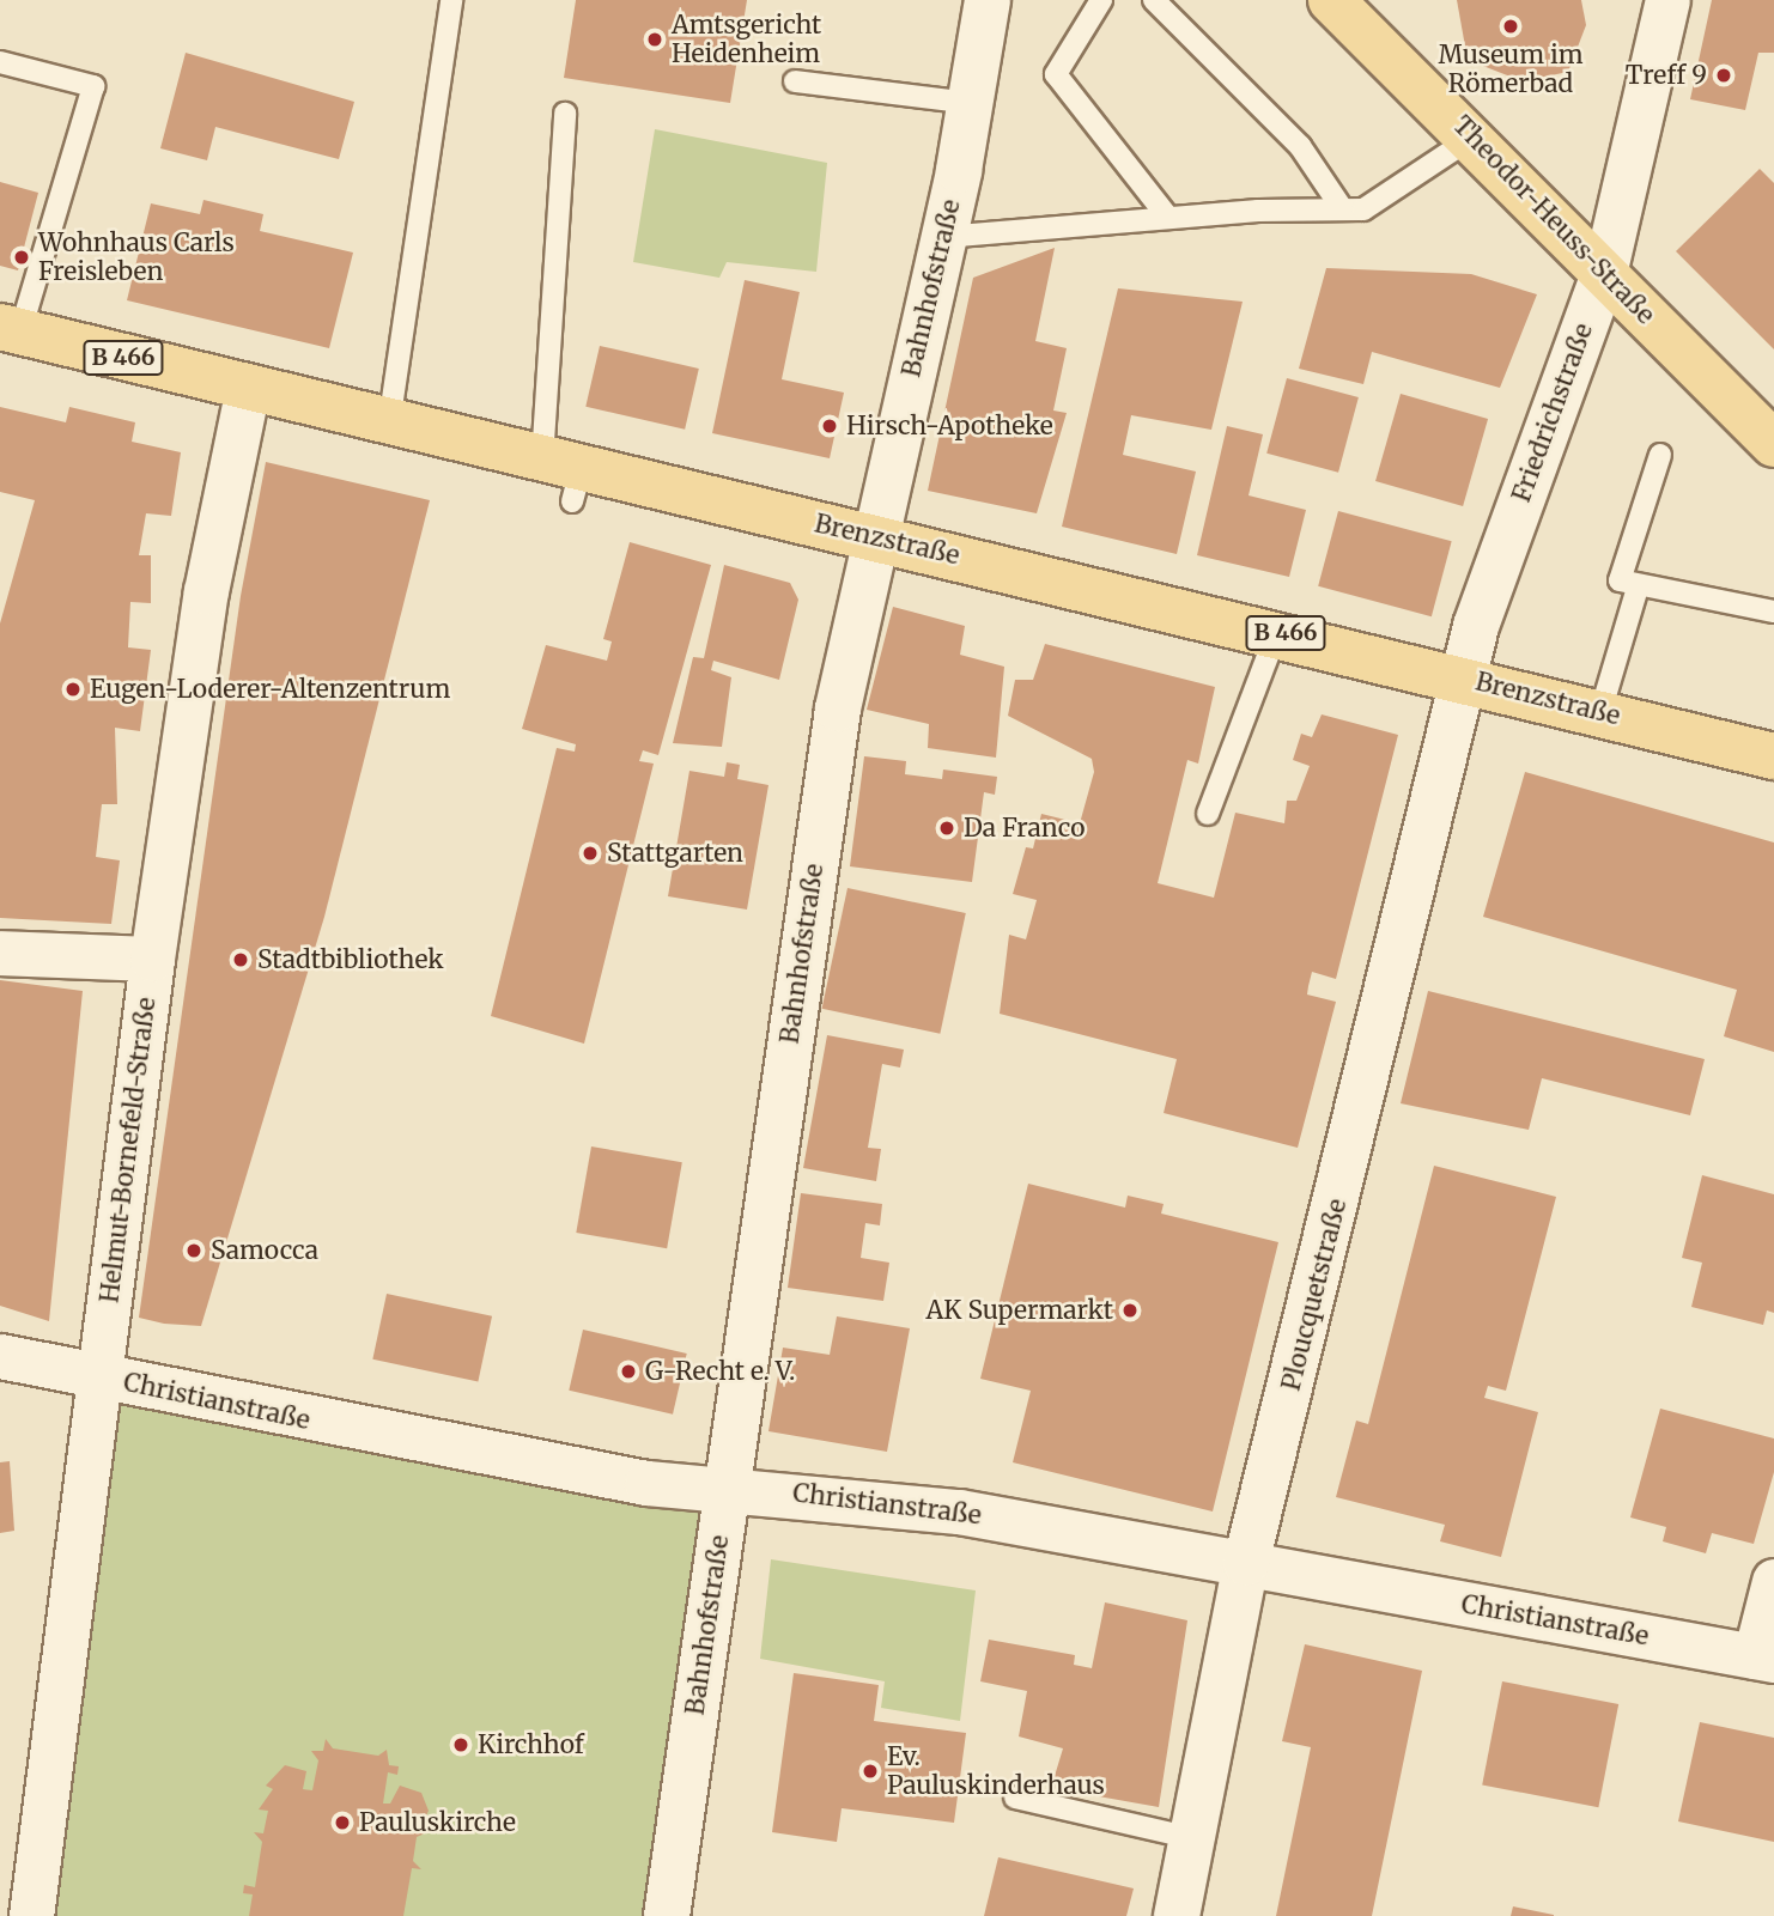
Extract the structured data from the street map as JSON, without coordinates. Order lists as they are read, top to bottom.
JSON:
{
  "streets": {
    "main road": [
      "Theodor-Heuss-Straße",
      "Bahnhofstraße",
      "B 466",
      "Friedrichstraße",
      "Brenzstraße",
      "Ploucquetstraße"
    ],
    "street": ["Helmut-Bornefeld-Straße", "Christianstraße"]
  },
  "crossings": [
    ["Theodor-Heuss-Straße", "Friedrichstraße"],
    ["Bahnhofstraße", "Brenzstraße"],
    ["Bahnhofstraße", "Christianstraße"],
    ["Friedrichstraße", "Brenzstraße"],
    ["Friedrichstraße", "Ploucquetstraße"],
    ["Brenzstraße", "Helmut-Bornefeld-Straße"],
    ["Brenzstraße", "Ploucquetstraße"],
    ["Helmut-Bornefeld-Straße", "Christianstraße"],
    ["Ploucquetstraße", "Christianstraße"]
  ],
  "places": [
    "Museum im Römerbad",
    "Amtsgericht Heidenheim",
    "Treff 9",
    "Wohnhaus Carls Freisleben",
    "Hirsch-Apotheke",
    "Eugen-Loderer-Altenzentrum",
    "Da Franco",
    "Stattgarten",
    "Stadtbibliothek",
    "Samocca",
    "AK Supermarkt",
    "G-Recht e. V.",
    "Kirchhof",
    "Ev. Pauluskinderhaus",
    "Pauluskirche"
  ]
}
